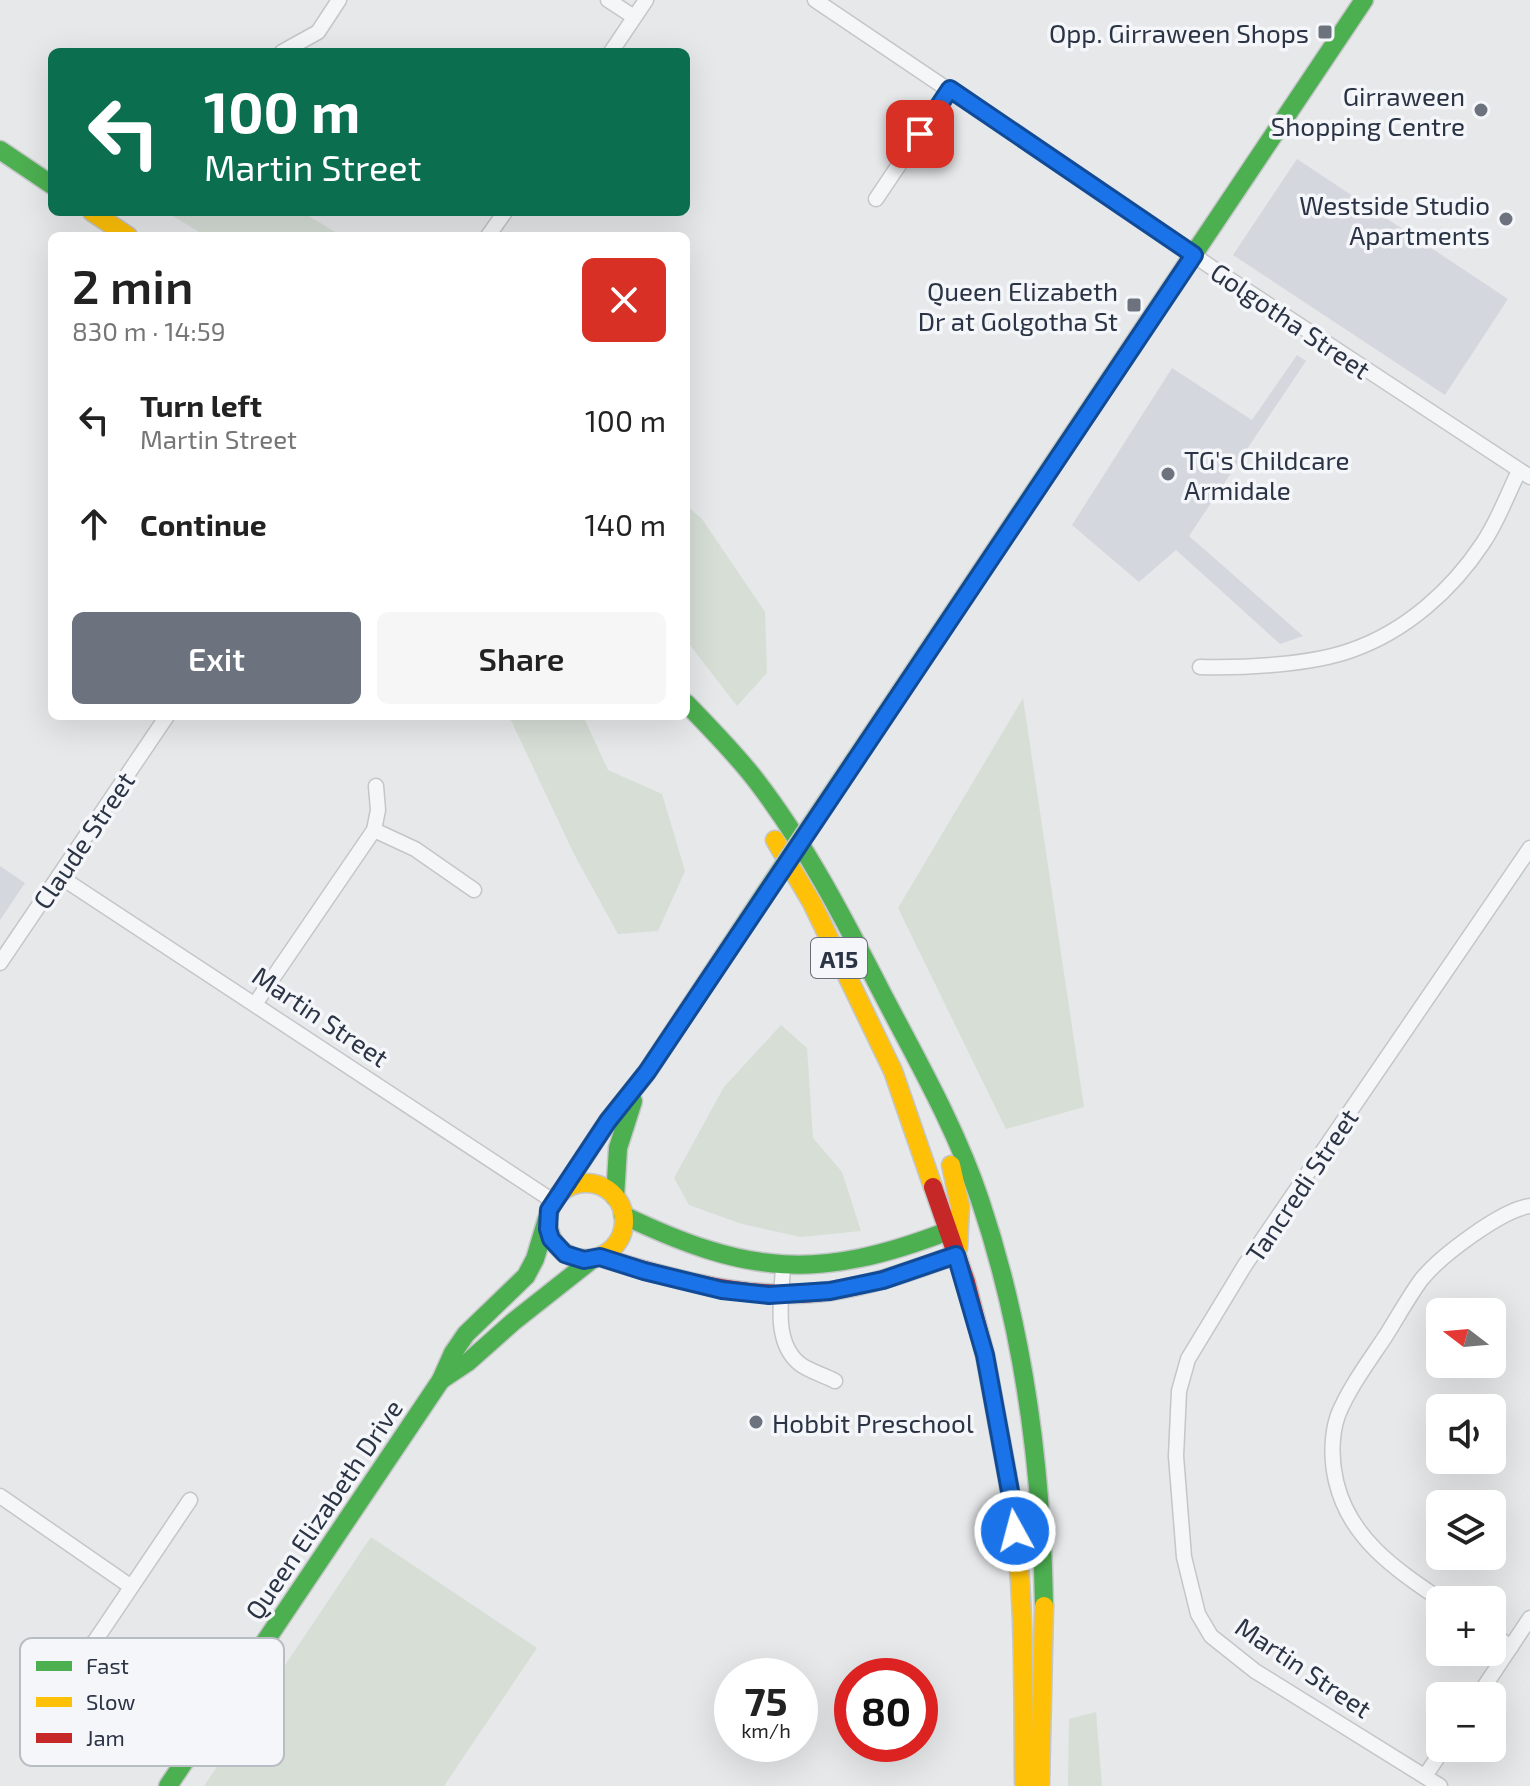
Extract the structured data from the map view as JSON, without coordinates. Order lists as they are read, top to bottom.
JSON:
{
  "streets": {
    "main road": ["A15", "Queen Elizabeth Drive"],
    "street": [
      "Golgotha Street",
      "Claude Street",
      "Martin Street",
      "Tancredi Street"
    ]
  },
  "crossings": [
    ["Golgotha Street", "Queen Elizabeth Drive"],
    ["Claude Street", "Martin Street"],
    ["Martin Street", "Tancredi Street"],
    ["Martin Street", "Queen Elizabeth Drive"]
  ],
  "places": {
    "transit": ["Opp. Girraween Shops", "Queen Elizabeth Dr at Golgotha St"],
    "other": [
      "Girraween Shopping Centre",
      "Westside Studio Apartments",
      "TG's Childcare Armidale",
      "Hobbit Preschool"
    ]
  },
  "legend": ["Fast", "Slow", "Jam"],
  "north": "left",
  "page": {
    "turn": ["100 m", "Martin Street"],
    "heading": ["2 min", "830 m · 14:59"],
    "list": [
      {
        "name": "Turn left",
        "note": "Martin Street",
        "value": "100 m"
      },
      {
        "name": "Continue",
        "value": "140 m"
      }
    ],
    "buttons": ["Exit", "Share"],
    "map_buttons": ["+", "−"],
    "speed": "75 km/h",
    "limit": "80"
  }
}
